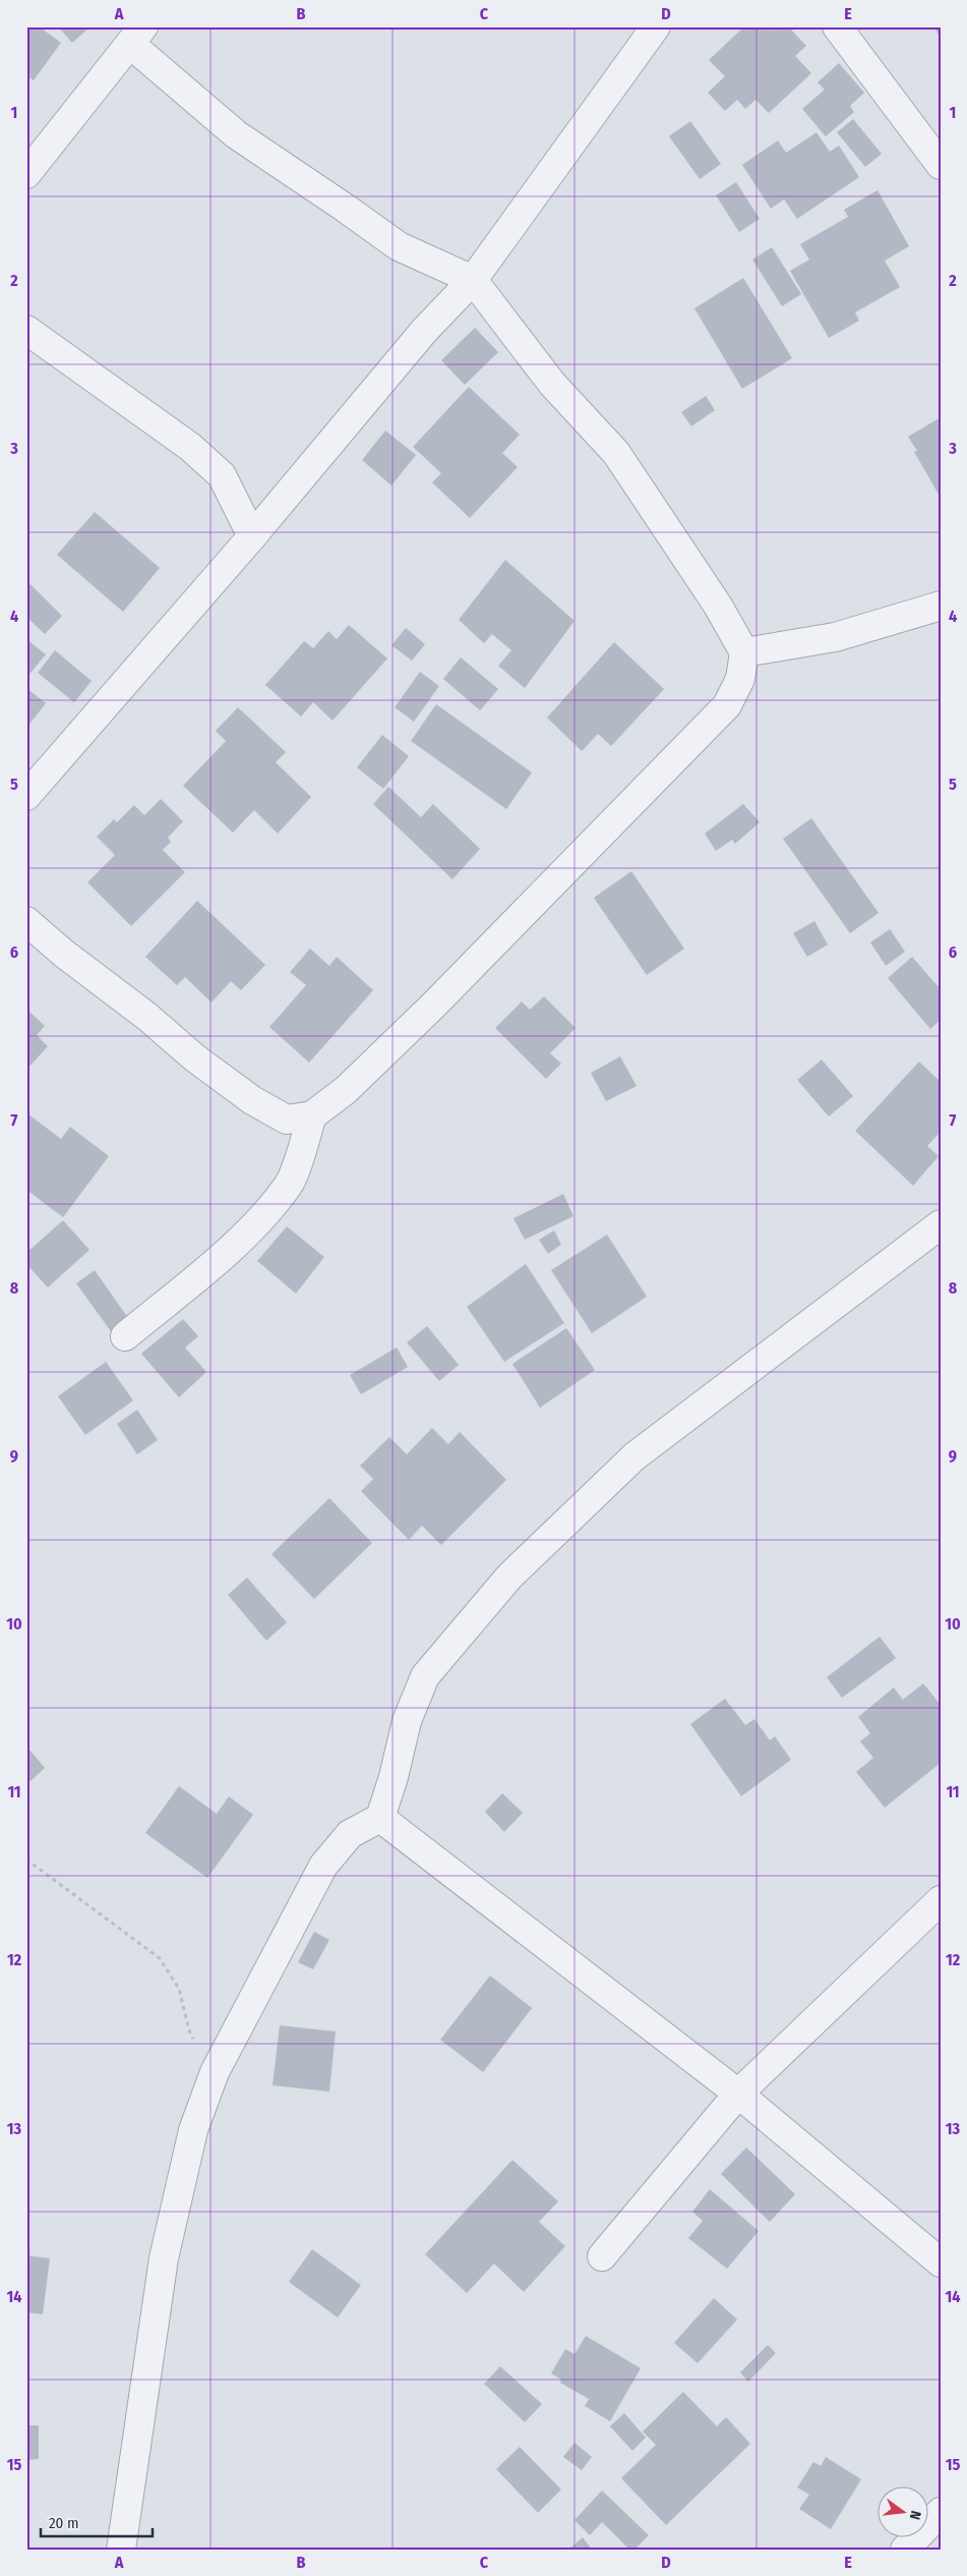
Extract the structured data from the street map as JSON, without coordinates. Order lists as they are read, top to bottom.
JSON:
{
  "scale_bar": "20 m",
  "north": "right",
  "grid": {
    "columns": [
      "A",
      "B",
      "C",
      "D",
      "E"
    ],
    "rows": [
      "1",
      "2",
      "3",
      "4",
      "5",
      "6",
      "7",
      "8",
      "9",
      "10",
      "11",
      "12",
      "13",
      "14",
      "15"
    ]
  }
}
